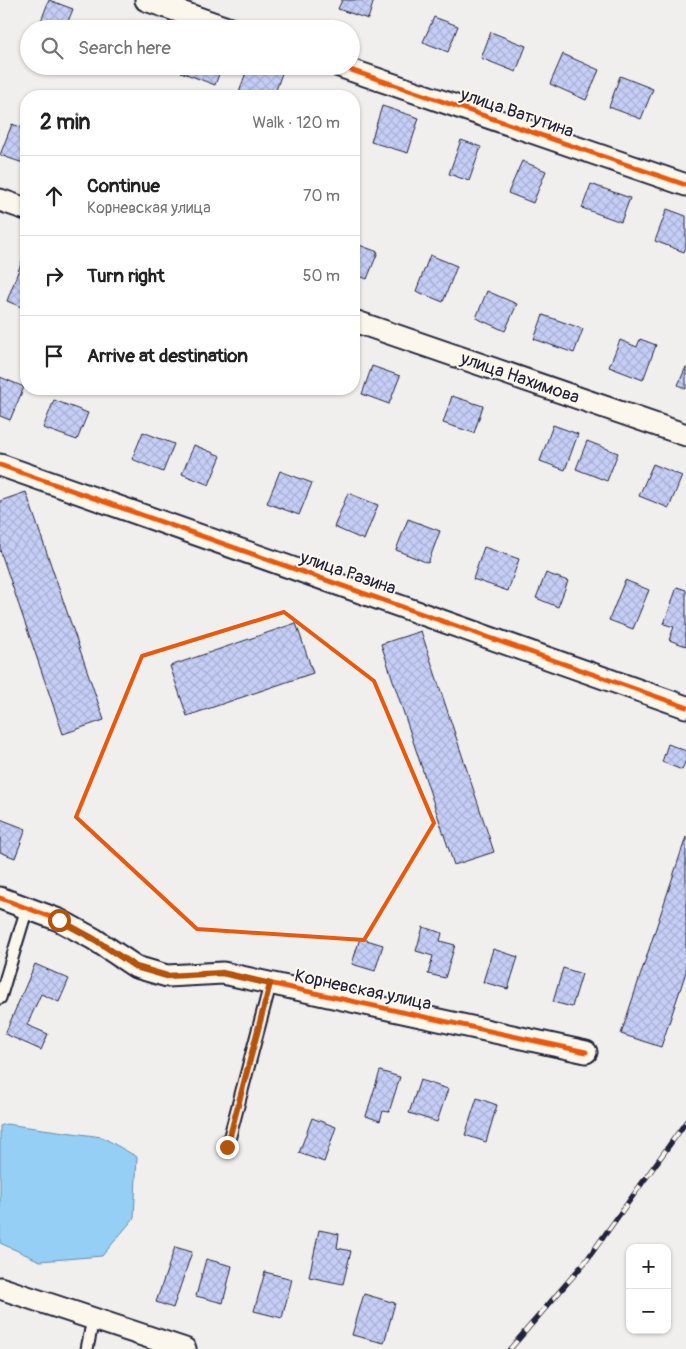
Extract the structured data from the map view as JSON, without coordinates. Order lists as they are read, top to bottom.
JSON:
{
  "streets": {
    "street": [
      "улица Ватутина",
      "улица Нахимова",
      "улица Разина",
      "Корневская улица"
    ]
  },
  "page": {
    "search": "Search here",
    "heading": ["2 min", "Walk · 120 m"],
    "list": [
      ["Continue", "Корневская улица", "70 m"],
      ["Turn right", "50 m"],
      "Arrive at destination"
    ],
    "map_buttons": ["+", "−"]
  }
}
